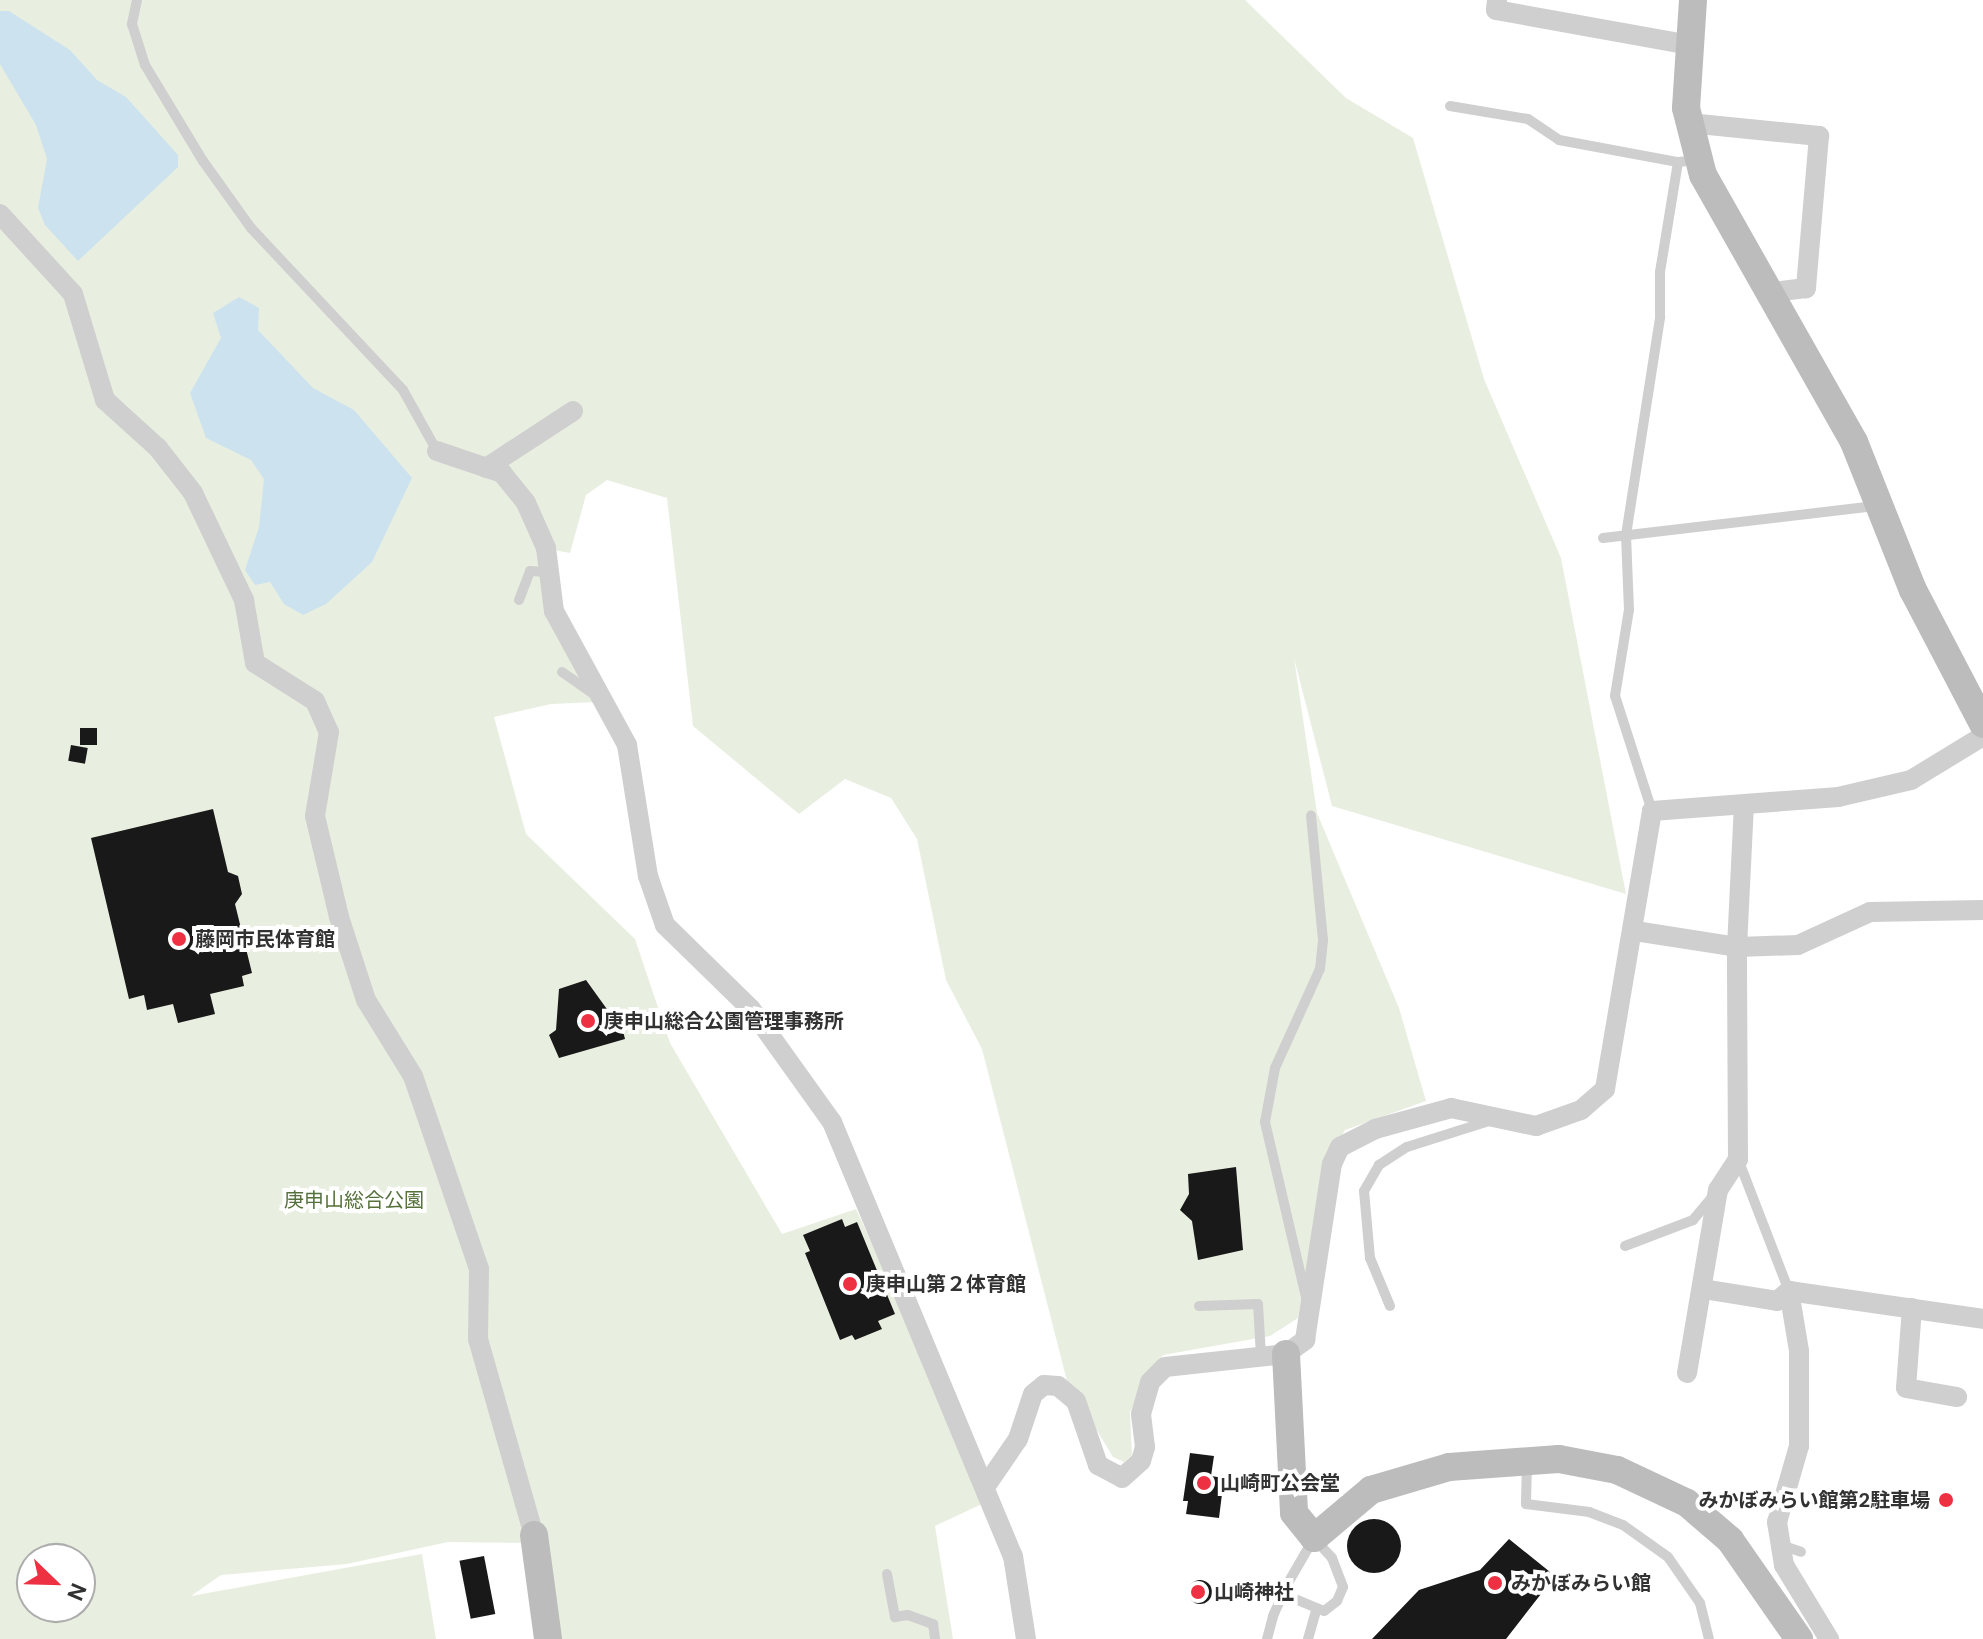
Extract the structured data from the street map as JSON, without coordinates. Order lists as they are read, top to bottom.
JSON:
{
  "parks": ["庚申山総合公園"],
  "places": [
    "藤岡市民体育館",
    "庚申山総合公園管理事務所",
    "庚申山第２体育館",
    "山崎町公会堂",
    "みかぼみらい館第2駐車場",
    "みかぼみらい館",
    "山崎神社"
  ],
  "north": "bottom right"
}
